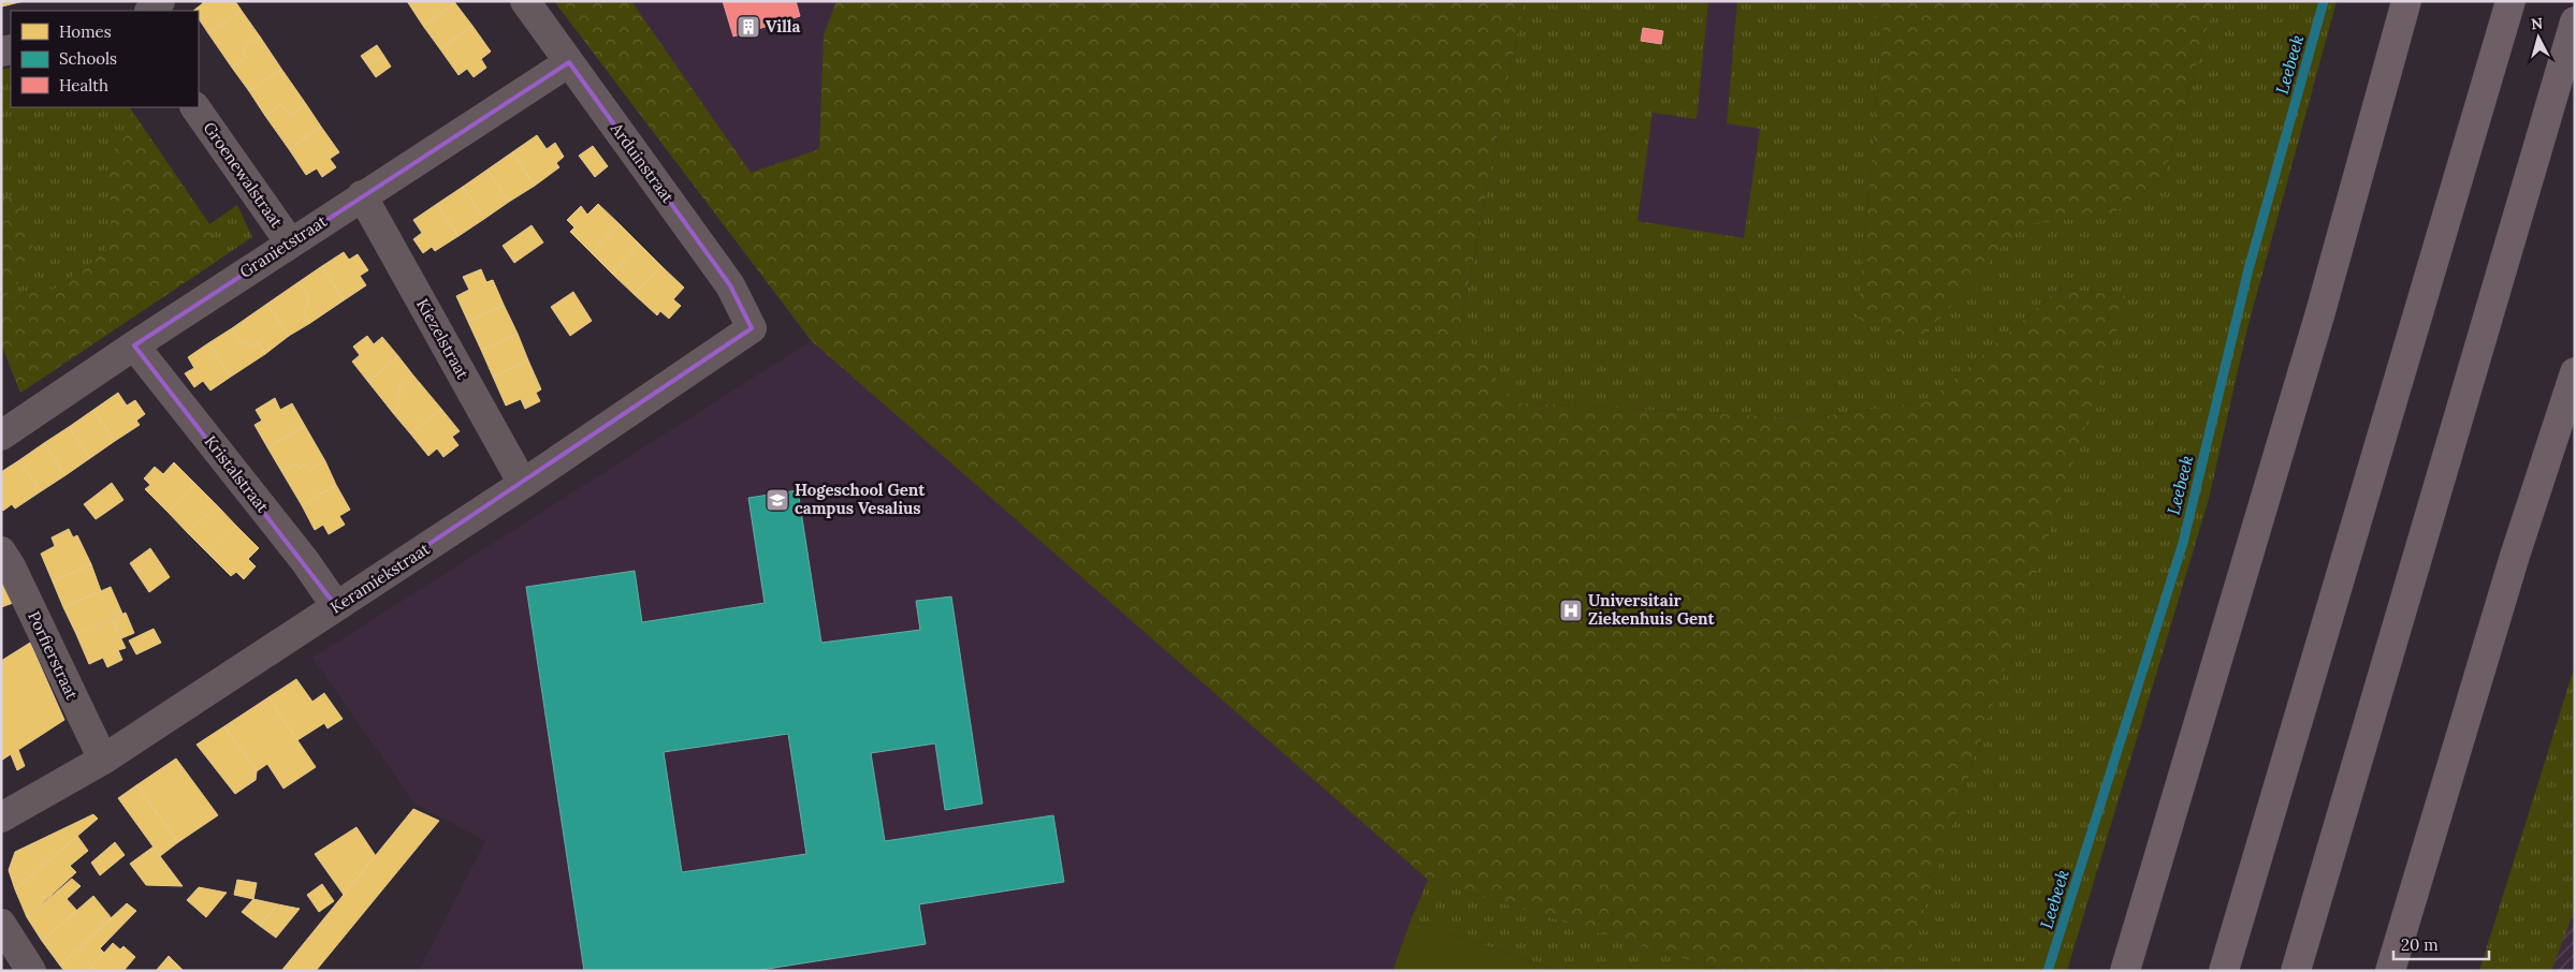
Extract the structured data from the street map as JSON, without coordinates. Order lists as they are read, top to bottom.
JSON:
{
  "streets": {
    "street": [
      "Arduinstraat",
      "Groenewalstraat",
      "Granietstraat",
      "Kiezelstraat",
      "Kristalstraat",
      "Keramiekstraat",
      "Porfierstraat"
    ]
  },
  "crossings": [
    ["Arduinstraat", "Granietstraat"],
    ["Arduinstraat", "Keramiekstraat"],
    ["Groenewalstraat", "Granietstraat"],
    ["Granietstraat", "Kiezelstraat"],
    ["Granietstraat", "Kristalstraat"],
    ["Kiezelstraat", "Keramiekstraat"],
    ["Kristalstraat", "Keramiekstraat"],
    ["Keramiekstraat", "Porfierstraat"]
  ],
  "water": ["Leebeek"],
  "places": {
    "building": ["Villa"],
    "school or university": ["Hogeschool Gent campus Vesalius"],
    "hospital": ["Universitair Ziekenhuis Gent"]
  },
  "legend": ["Homes", "Schools", "Health"],
  "scale_bar": "20 m",
  "north": "top"
}
